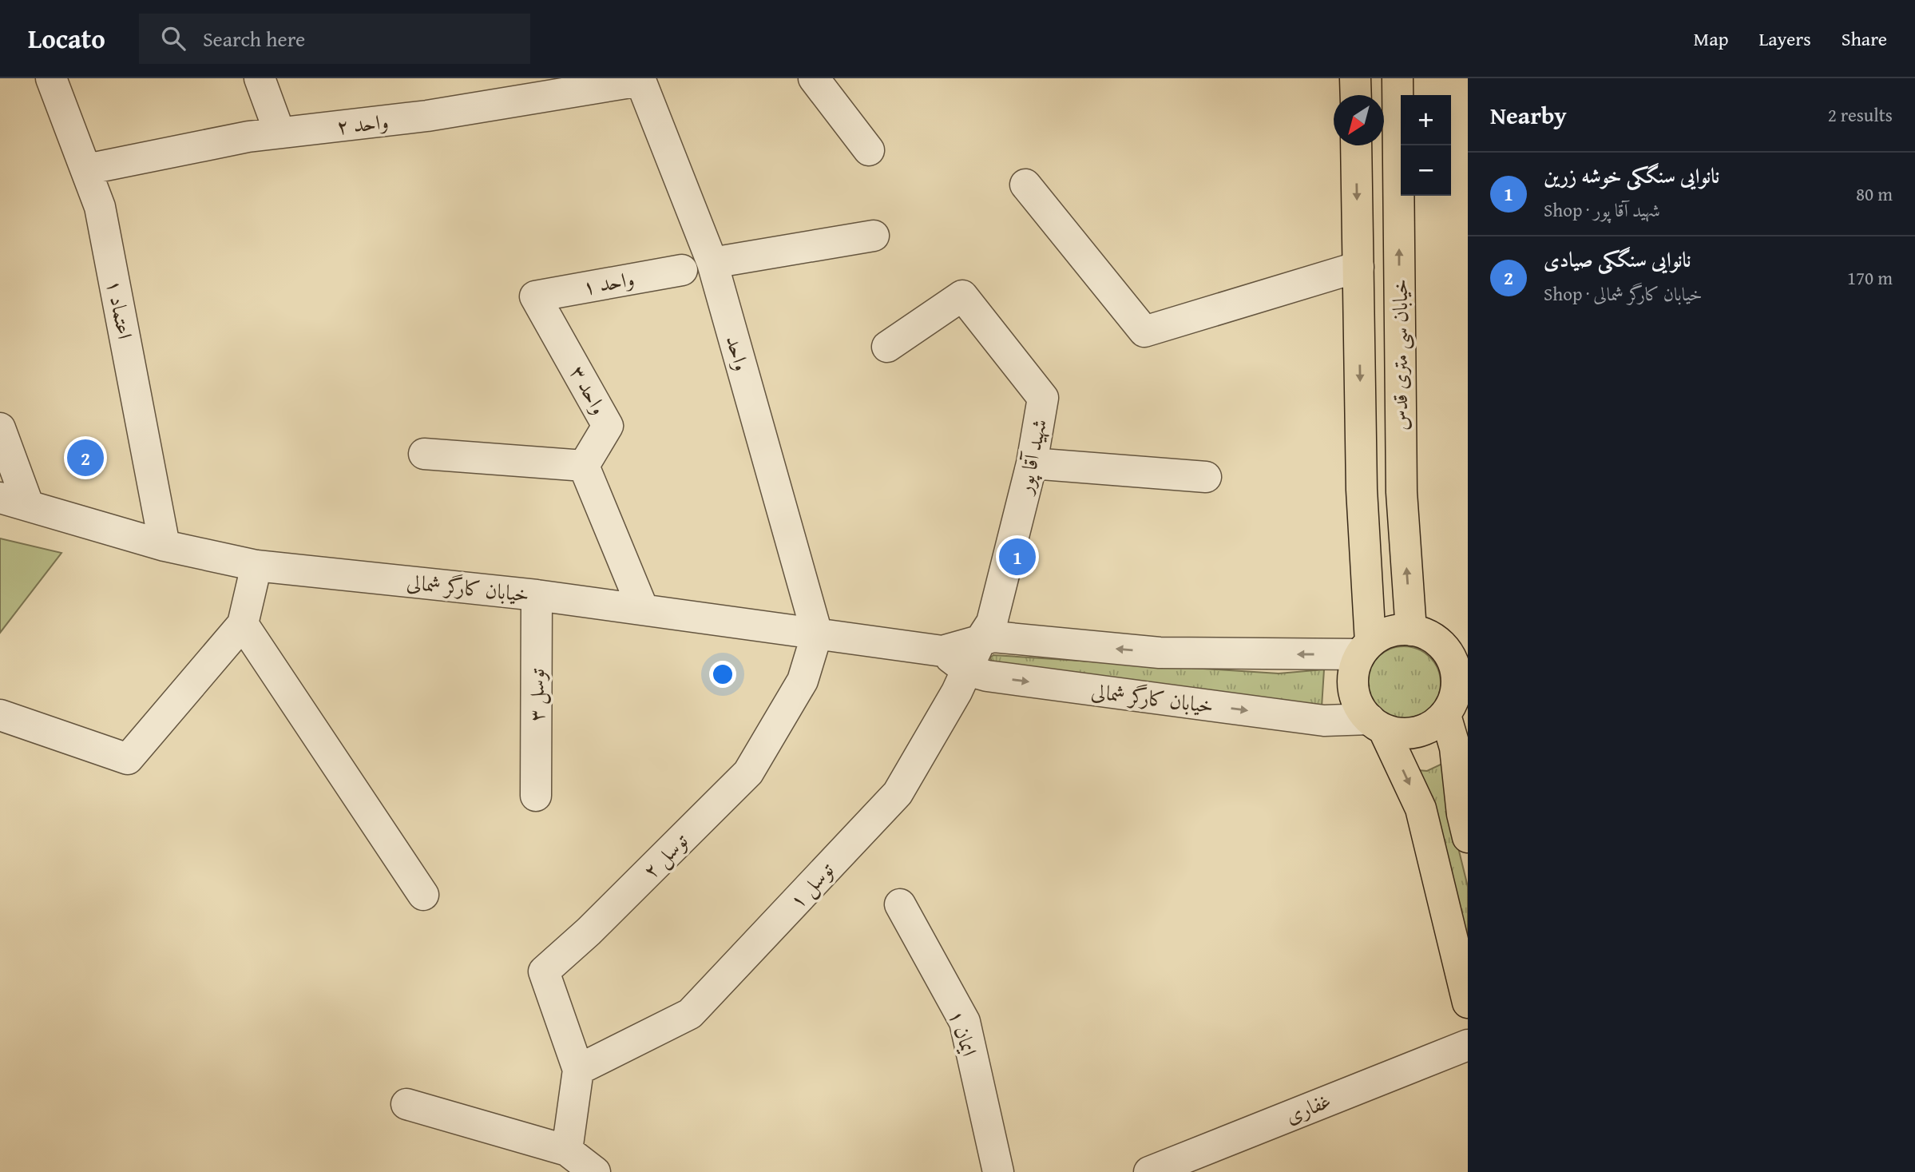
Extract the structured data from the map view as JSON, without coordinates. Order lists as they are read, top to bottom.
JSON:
{
  "streets": {
    "main road": ["خیابان سی متری قدس"],
    "street": [
      "واحد ۲",
      "واحد ۱",
      "اعتماد ۱",
      "واحد",
      "واحد ۳",
      "شهید آقا پور",
      "خیابان کارگر شمالی",
      "توسل ۳",
      "توسل ۲",
      "توسل ۱",
      "ایمان ۱",
      "غفاری"
    ]
  },
  "crossings": [
    ["واحد ۲", "اعتماد ۱"],
    ["واحد ۲", "واحد"],
    ["واحد ۱", "واحد ۳"],
    ["اعتماد ۱", "خیابان کارگر شمالی"],
    ["واحد", "خیابان کارگر شمالی"],
    ["واحد", "توسل ۲"],
    ["خیابان سی متری قدس", "خیابان کارگر شمالی"],
    ["شهید آقا پور", "خیابان کارگر شمالی"],
    ["شهید آقا پور", "توسل ۱"],
    ["خیابان کارگر شمالی", "توسل ۳"],
    ["خیابان کارگر شمالی", "توسل ۲"],
    ["خیابان کارگر شمالی", "توسل ۱"],
    ["توسل ۲", "توسل ۱"]
  ],
  "north": "bottom left",
  "page": {
    "header": "Locato",
    "search": "Search here",
    "nav": ["Map", "Layers", "Share"],
    "heading": ["Nearby", "2 results"],
    "map_buttons": ["+", "−"],
    "list": [
      {
        "mark": "1",
        "name": "نانوایی سنگکی خوشه زرین",
        "note": "Shop · شهید آقا پور",
        "value": "80 m"
      },
      {
        "mark": "2",
        "name": "نانوایی سنگکی صیادی",
        "note": "Shop · خیابان کارگر شمالی",
        "value": "170 m"
      }
    ],
    "pins": ["2", "1"]
  }
}
